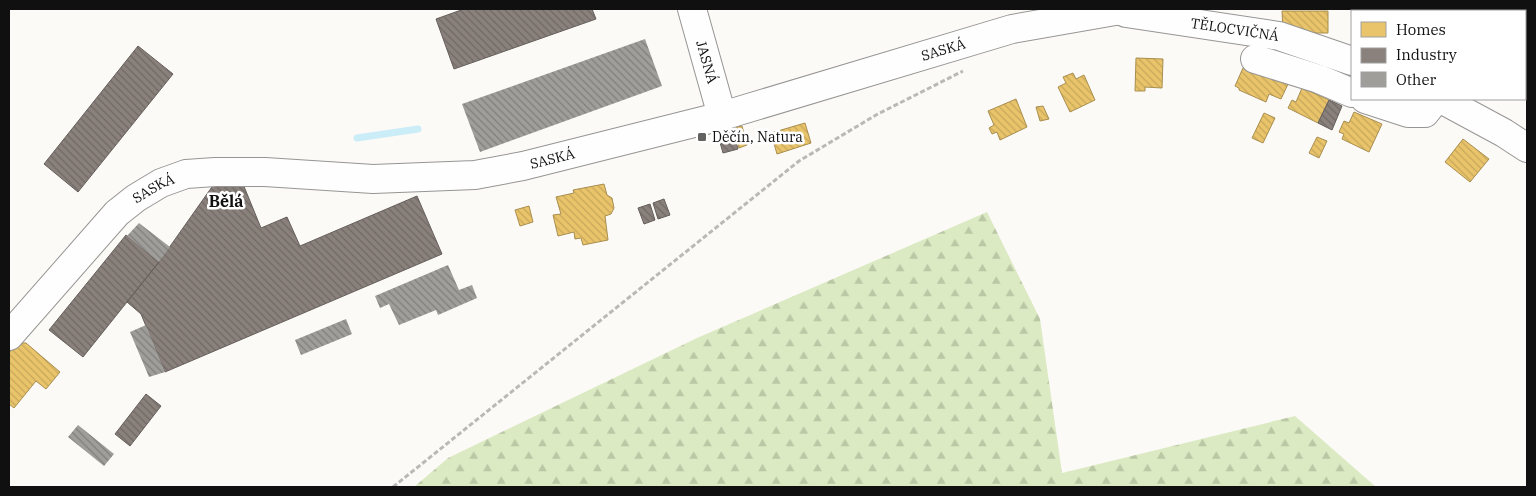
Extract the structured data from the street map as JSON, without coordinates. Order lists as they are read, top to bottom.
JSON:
{
  "streets": {
    "street": ["TĚLOCVIČNÁ", "SASKÁ", "JASNÁ"]
  },
  "crossings": [
    ["TĚLOCVIČNÁ", "SASKÁ"],
    ["SASKÁ", "JASNÁ"]
  ],
  "districts": ["Bělá"],
  "places": {
    "transit": ["Děčín, Natura"]
  },
  "legend": ["Homes", "Industry", "Other"]
}
